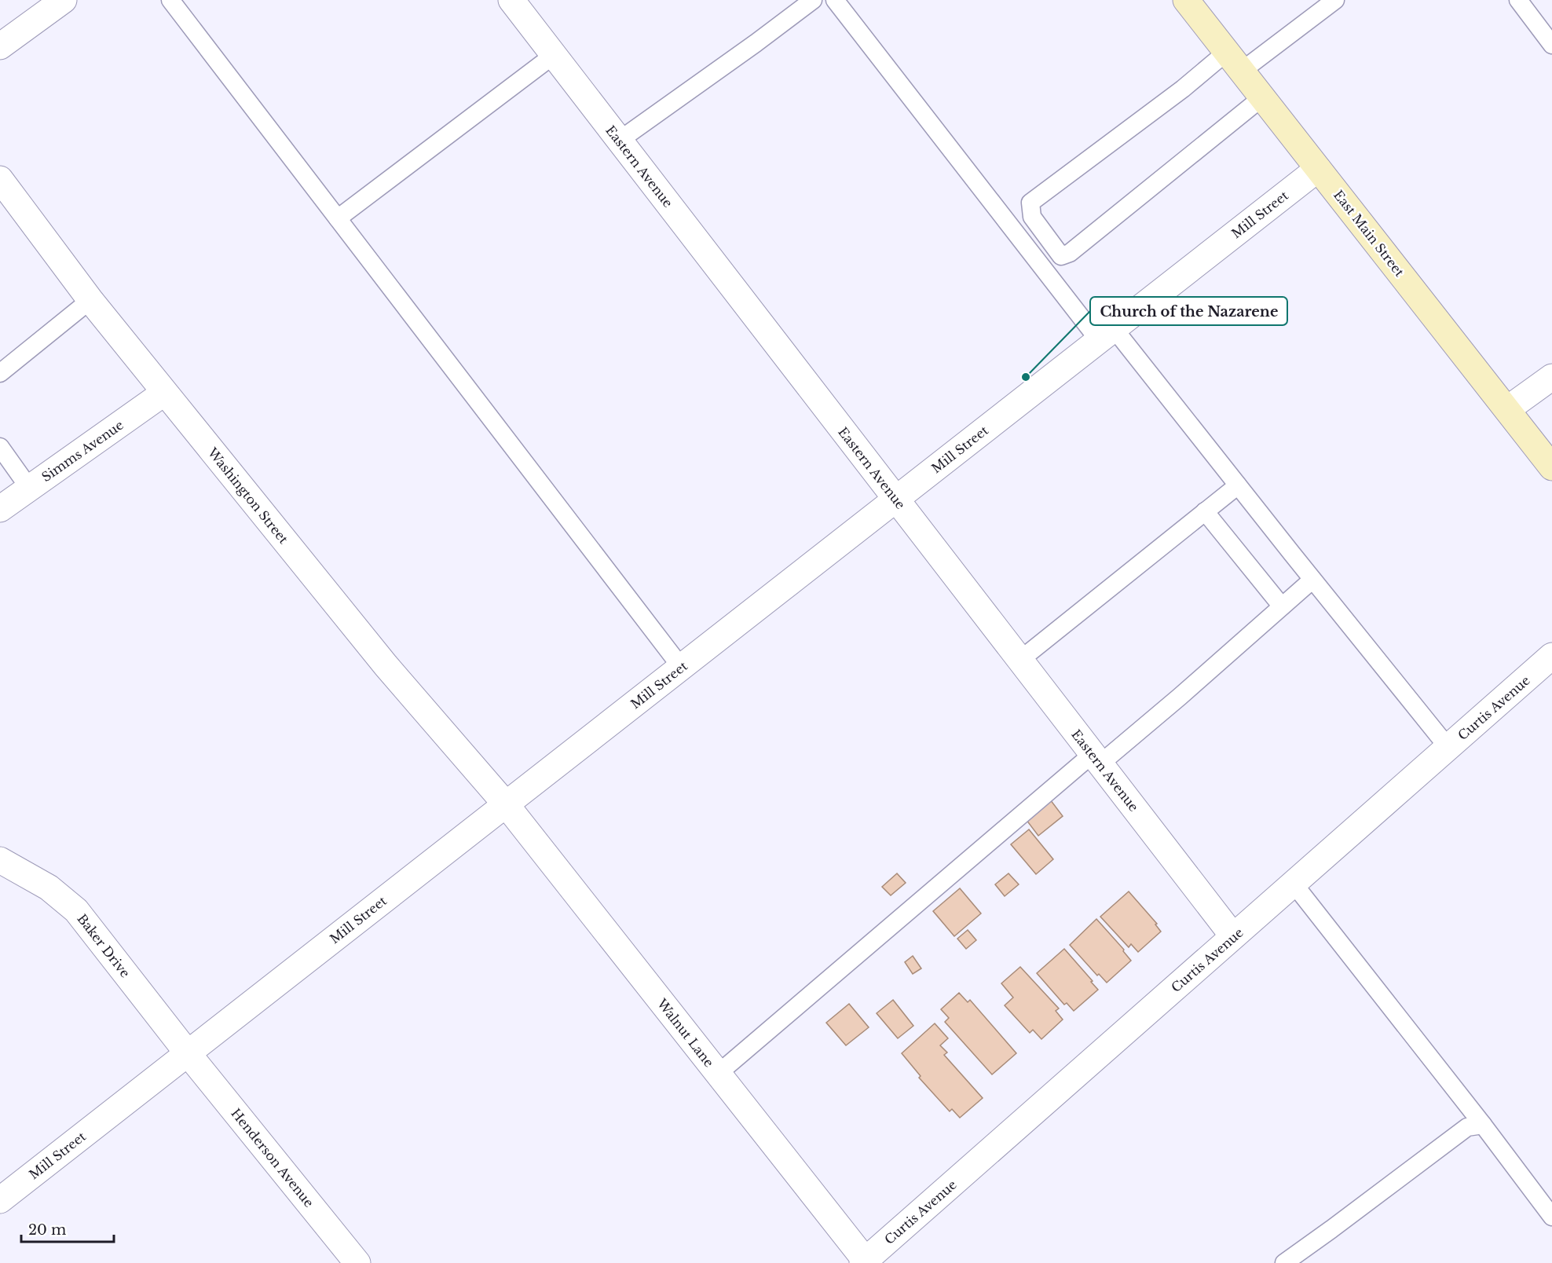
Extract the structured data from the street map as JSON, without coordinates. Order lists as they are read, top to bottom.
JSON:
{
  "streets": {
    "main road": ["East Main Street"],
    "street": [
      "Eastern Avenue",
      "Mill Street",
      "Simms Avenue",
      "Washington Street",
      "Curtis Avenue",
      "Baker Drive",
      "Walnut Lane",
      "Henderson Avenue"
    ]
  },
  "crossings": [
    ["Eastern Avenue", "Mill Street"],
    ["Eastern Avenue", "Curtis Avenue"],
    ["Mill Street", "East Main Street"],
    ["Mill Street", "Washington Street"],
    ["Mill Street", "Baker Drive"],
    ["Mill Street", "Walnut Lane"],
    ["Mill Street", "Henderson Avenue"],
    ["Simms Avenue", "Washington Street"],
    ["Washington Street", "Walnut Lane"],
    ["Curtis Avenue", "Walnut Lane"],
    ["Baker Drive", "Henderson Avenue"]
  ],
  "places": ["Church of the Nazarene"],
  "scale_bar": "20 m"
}
